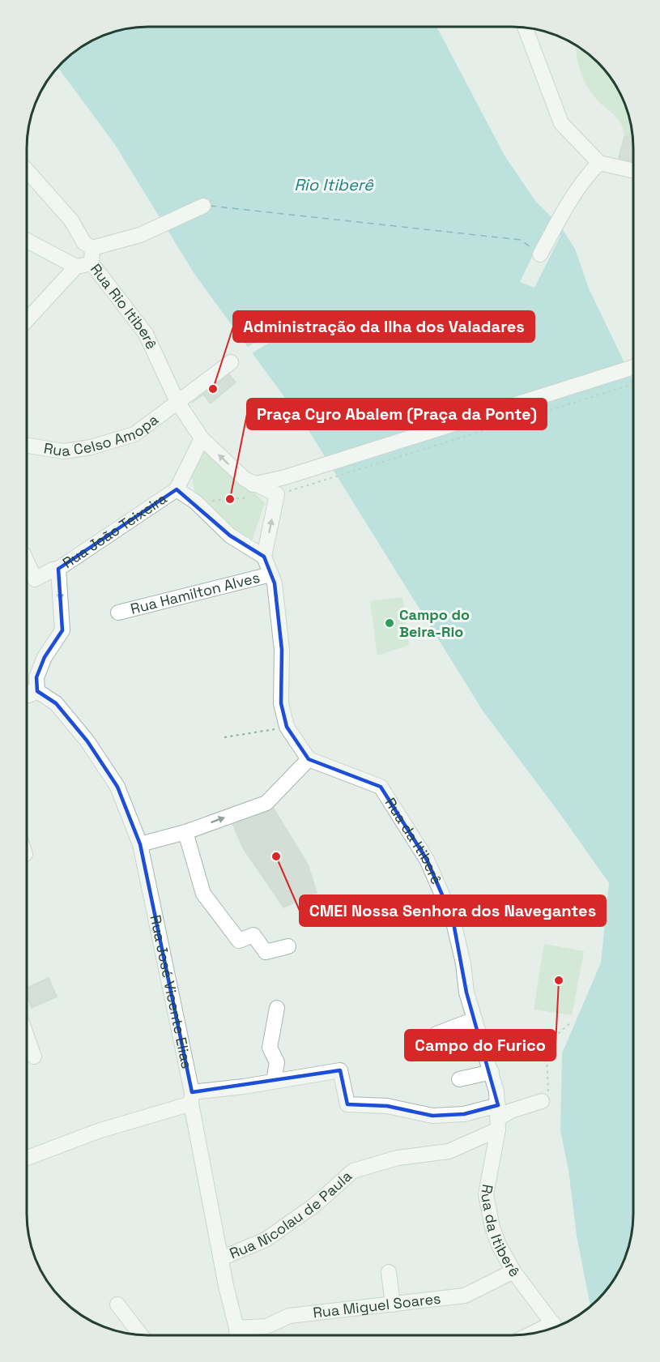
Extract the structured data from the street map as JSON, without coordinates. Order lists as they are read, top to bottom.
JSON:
{
  "streets": {
    "street": [
      "Rua Rio Itiberê",
      "Rua Celso Amopa",
      "Rua João Teixeira",
      "Rua Hamilton Alves",
      "Rua da Itiberê",
      "Rua José Vicente Elias",
      "Rua Nicolau de Paula",
      "Rua Miguel Soares"
    ]
  },
  "crossings": [
    ["Rua Rio Itiberê", "Rua Celso Amopa"],
    ["Rua Rio Itiberê", "Rua João Teixeira"],
    ["Rua João Teixeira", "Rua José Vicente Elias"],
    ["Rua da Itiberê", "Rua Nicolau de Paula"],
    ["Rua da Itiberê", "Rua Miguel Soares"],
    ["Rua José Vicente Elias", "Rua Nicolau de Paula"],
    ["Rua José Vicente Elias", "Rua Miguel Soares"]
  ],
  "one_way": ["Rua João Teixeira"],
  "water": ["Rio Itiberê"],
  "places": [
    "Administração da Ilha dos Valadares",
    "Praça Cyro Abalem (Praça da Ponte)",
    "Campo do Beira-Rio",
    "CMEI Nossa Senhora dos Navegantes",
    "Campo do Furico"
  ]
}
